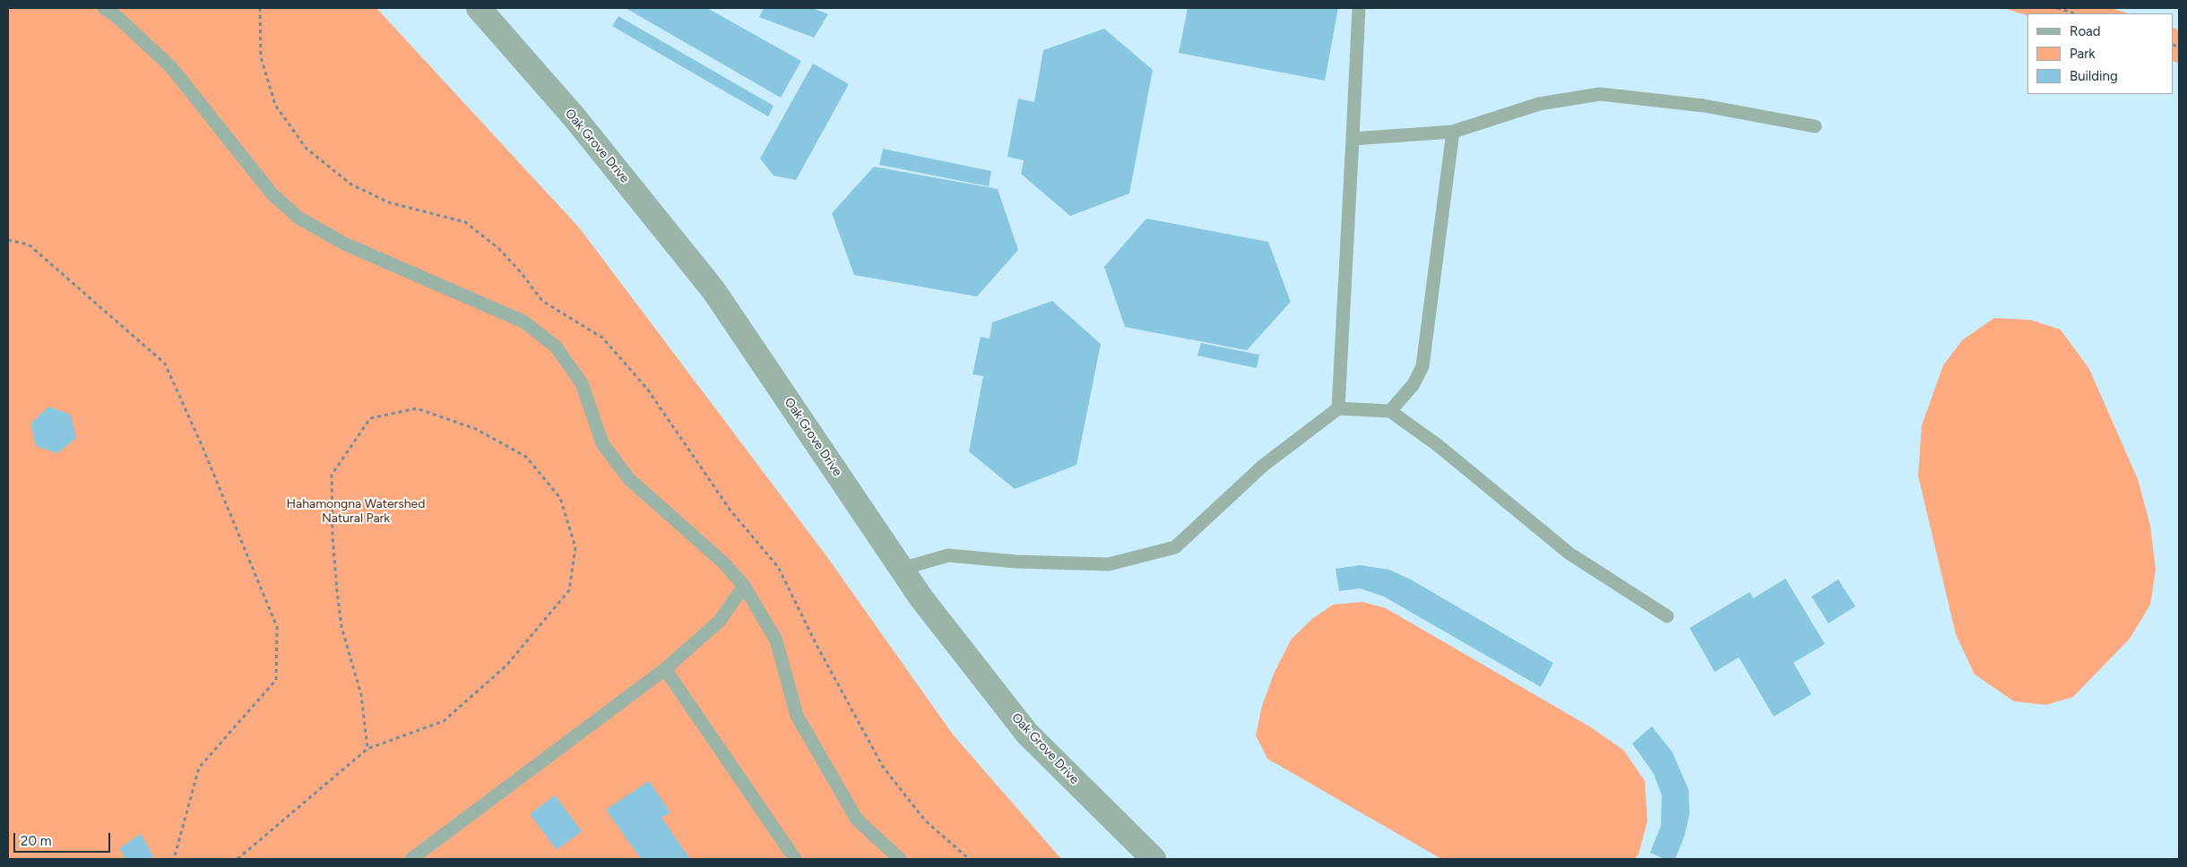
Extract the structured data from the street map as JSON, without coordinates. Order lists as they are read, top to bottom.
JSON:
{
  "streets": {
    "street": ["Oak Grove Drive"]
  },
  "parks": ["Hahamongna Watershed Natural Park"],
  "legend": ["Road", "Park", "Building"],
  "scale_bar": "20 m"
}
